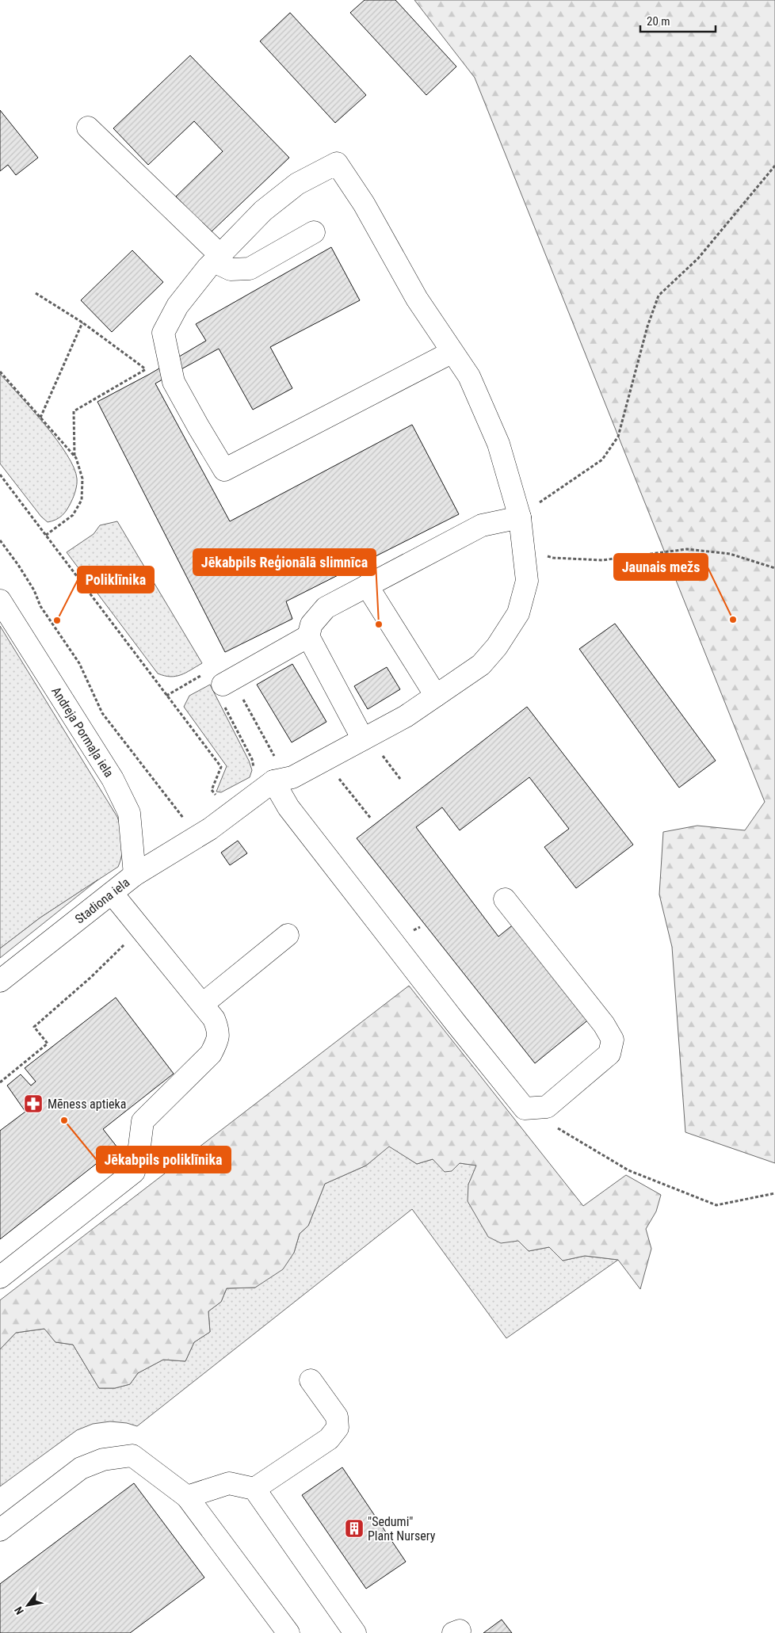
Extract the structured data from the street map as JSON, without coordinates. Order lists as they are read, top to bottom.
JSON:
{
  "streets": {
    "street": ["Andreja Pormaļa iela", "Stadiona iela"]
  },
  "crossings": [
    ["Andreja Pormaļa iela", "Stadiona iela"]
  ],
  "places": {
    "other": [
      "Jaunais mežs",
      "Poliklīnika",
      "Jēkabpils Reģionālā slimnīca",
      "Jēkabpils poliklīnika"
    ],
    "pharmacy": ["Mēness aptieka"],
    "building": ["\"Sedumi\" Plant Nursery"]
  },
  "scale_bar": "20 m",
  "north": "bottom left"
}
